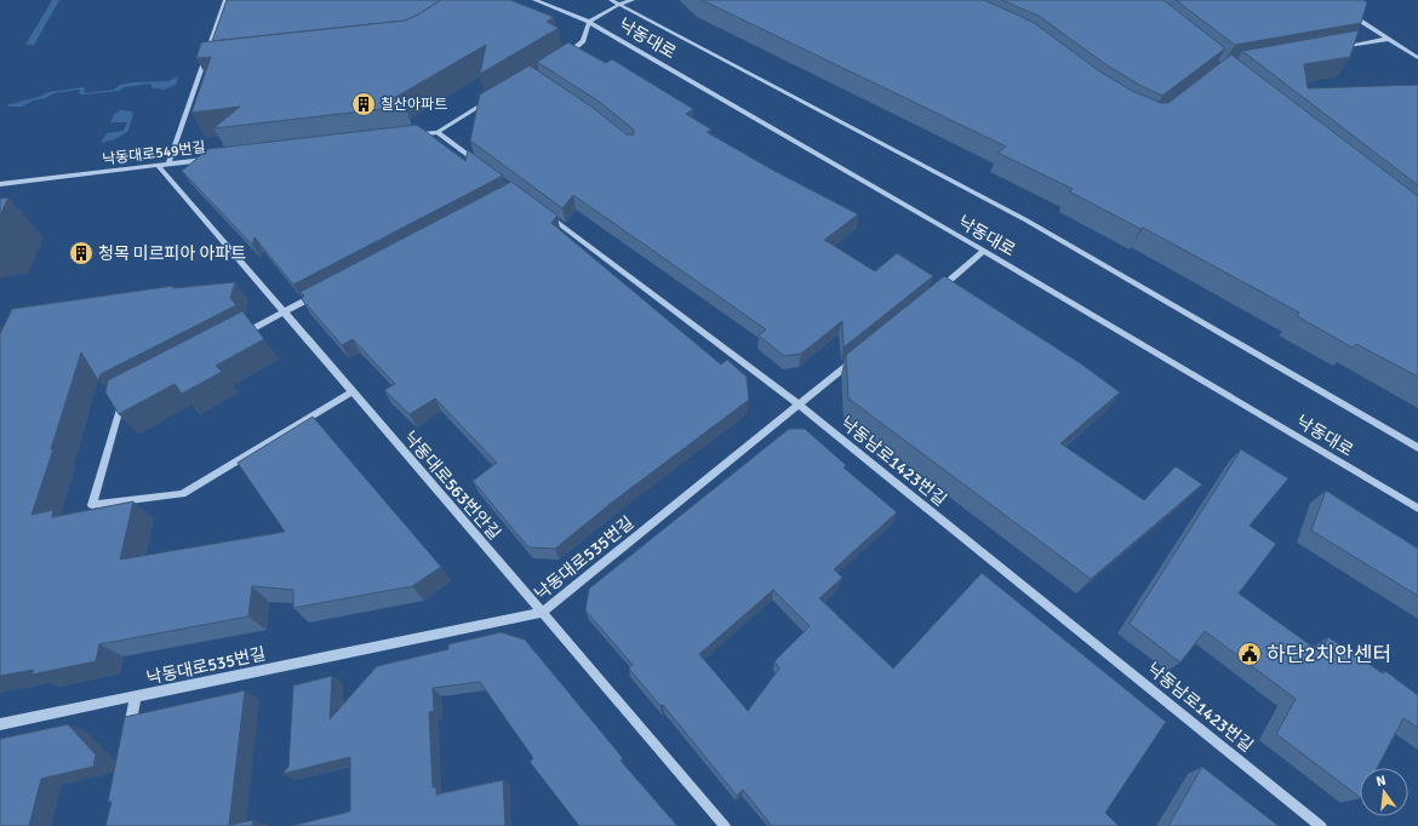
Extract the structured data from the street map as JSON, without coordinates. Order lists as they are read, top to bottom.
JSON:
{
  "streets": {
    "street": [
      "낙동대로",
      "낙동대로549번길",
      "낙동남로1423번길",
      "낙동대로563번안길",
      "낙동대로535번길"
    ]
  },
  "crossings": [
    ["낙동대로549번길", "낙동대로563번안길"],
    ["낙동남로1423번길", "낙동대로535번길"],
    ["낙동대로563번안길", "낙동대로535번길"]
  ],
  "places": {
    "building": ["칠산아파트", "청목 미르피아 아파트"],
    "public building": ["하단2치안센터"]
  },
  "north": "top"
}
